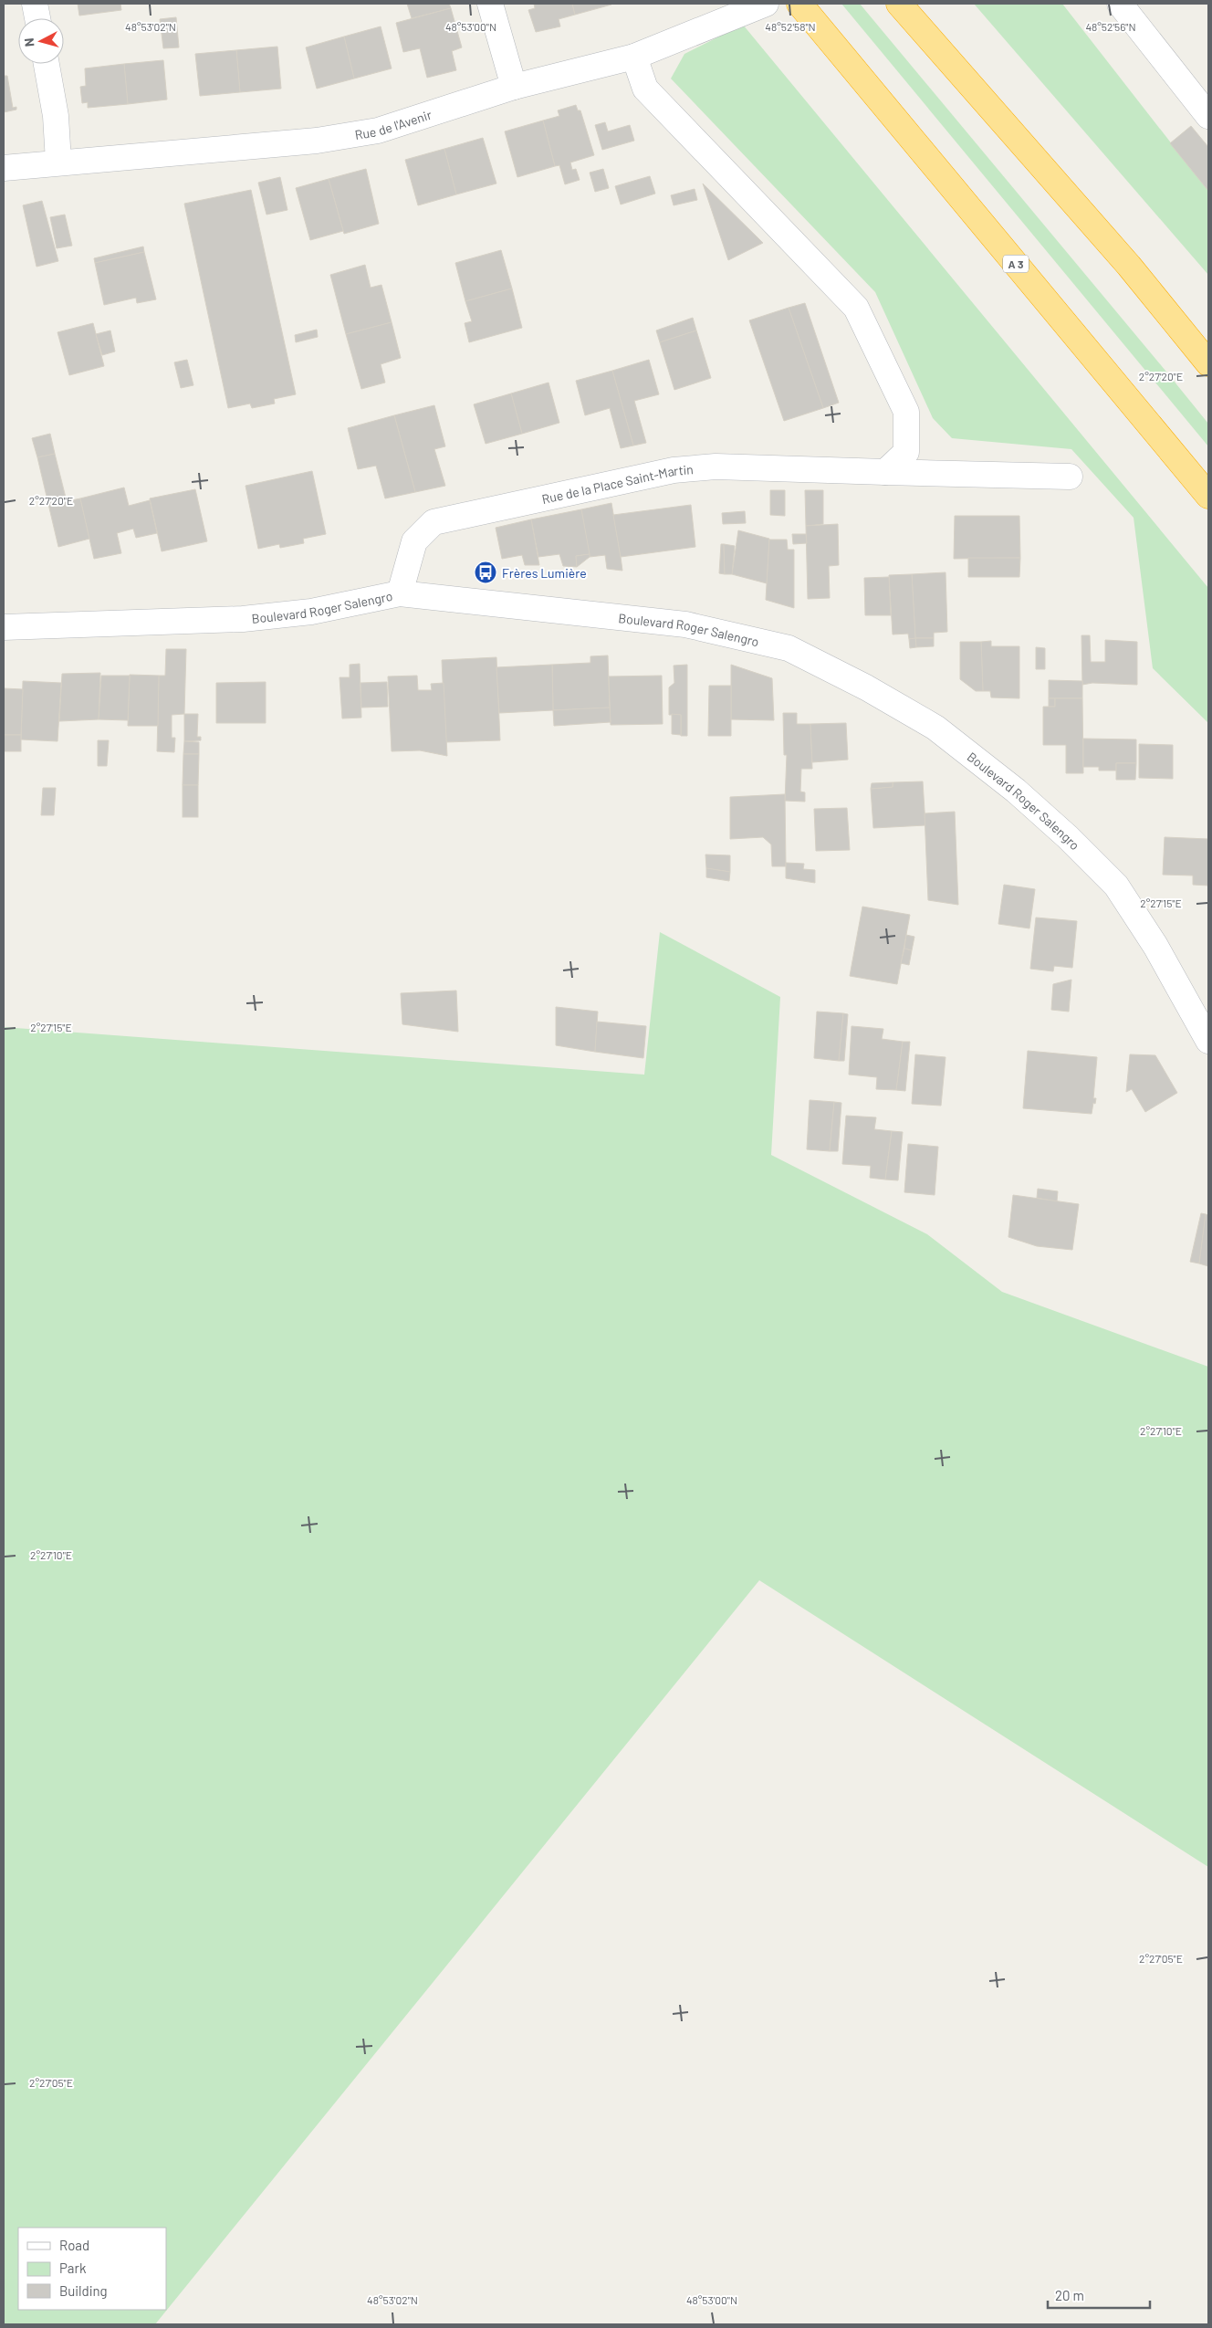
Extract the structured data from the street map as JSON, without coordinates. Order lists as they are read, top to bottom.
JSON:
{
  "streets": {
    "highway": ["A 3"],
    "street": ["Rue de l'Avenir", "Rue de la Place Saint-Martin", "Boulevard Roger Salengro"]
  },
  "crossings": [
    ["Rue de la Place Saint-Martin", "Boulevard Roger Salengro"]
  ],
  "places": {
    "bus stop": ["Frères Lumière"]
  },
  "legend": ["Road", "Park", "Building"],
  "scale_bar": "20 m",
  "north": "left",
  "coordinates": [
    "48°53'02\"N",
    "48°53'00\"N",
    "48°52'58\"N",
    "48°52'56\"N",
    "2°27'20\"E",
    "2°27'15\"E",
    "2°27'10\"E",
    "2°27'05\"E"
  ]
}
